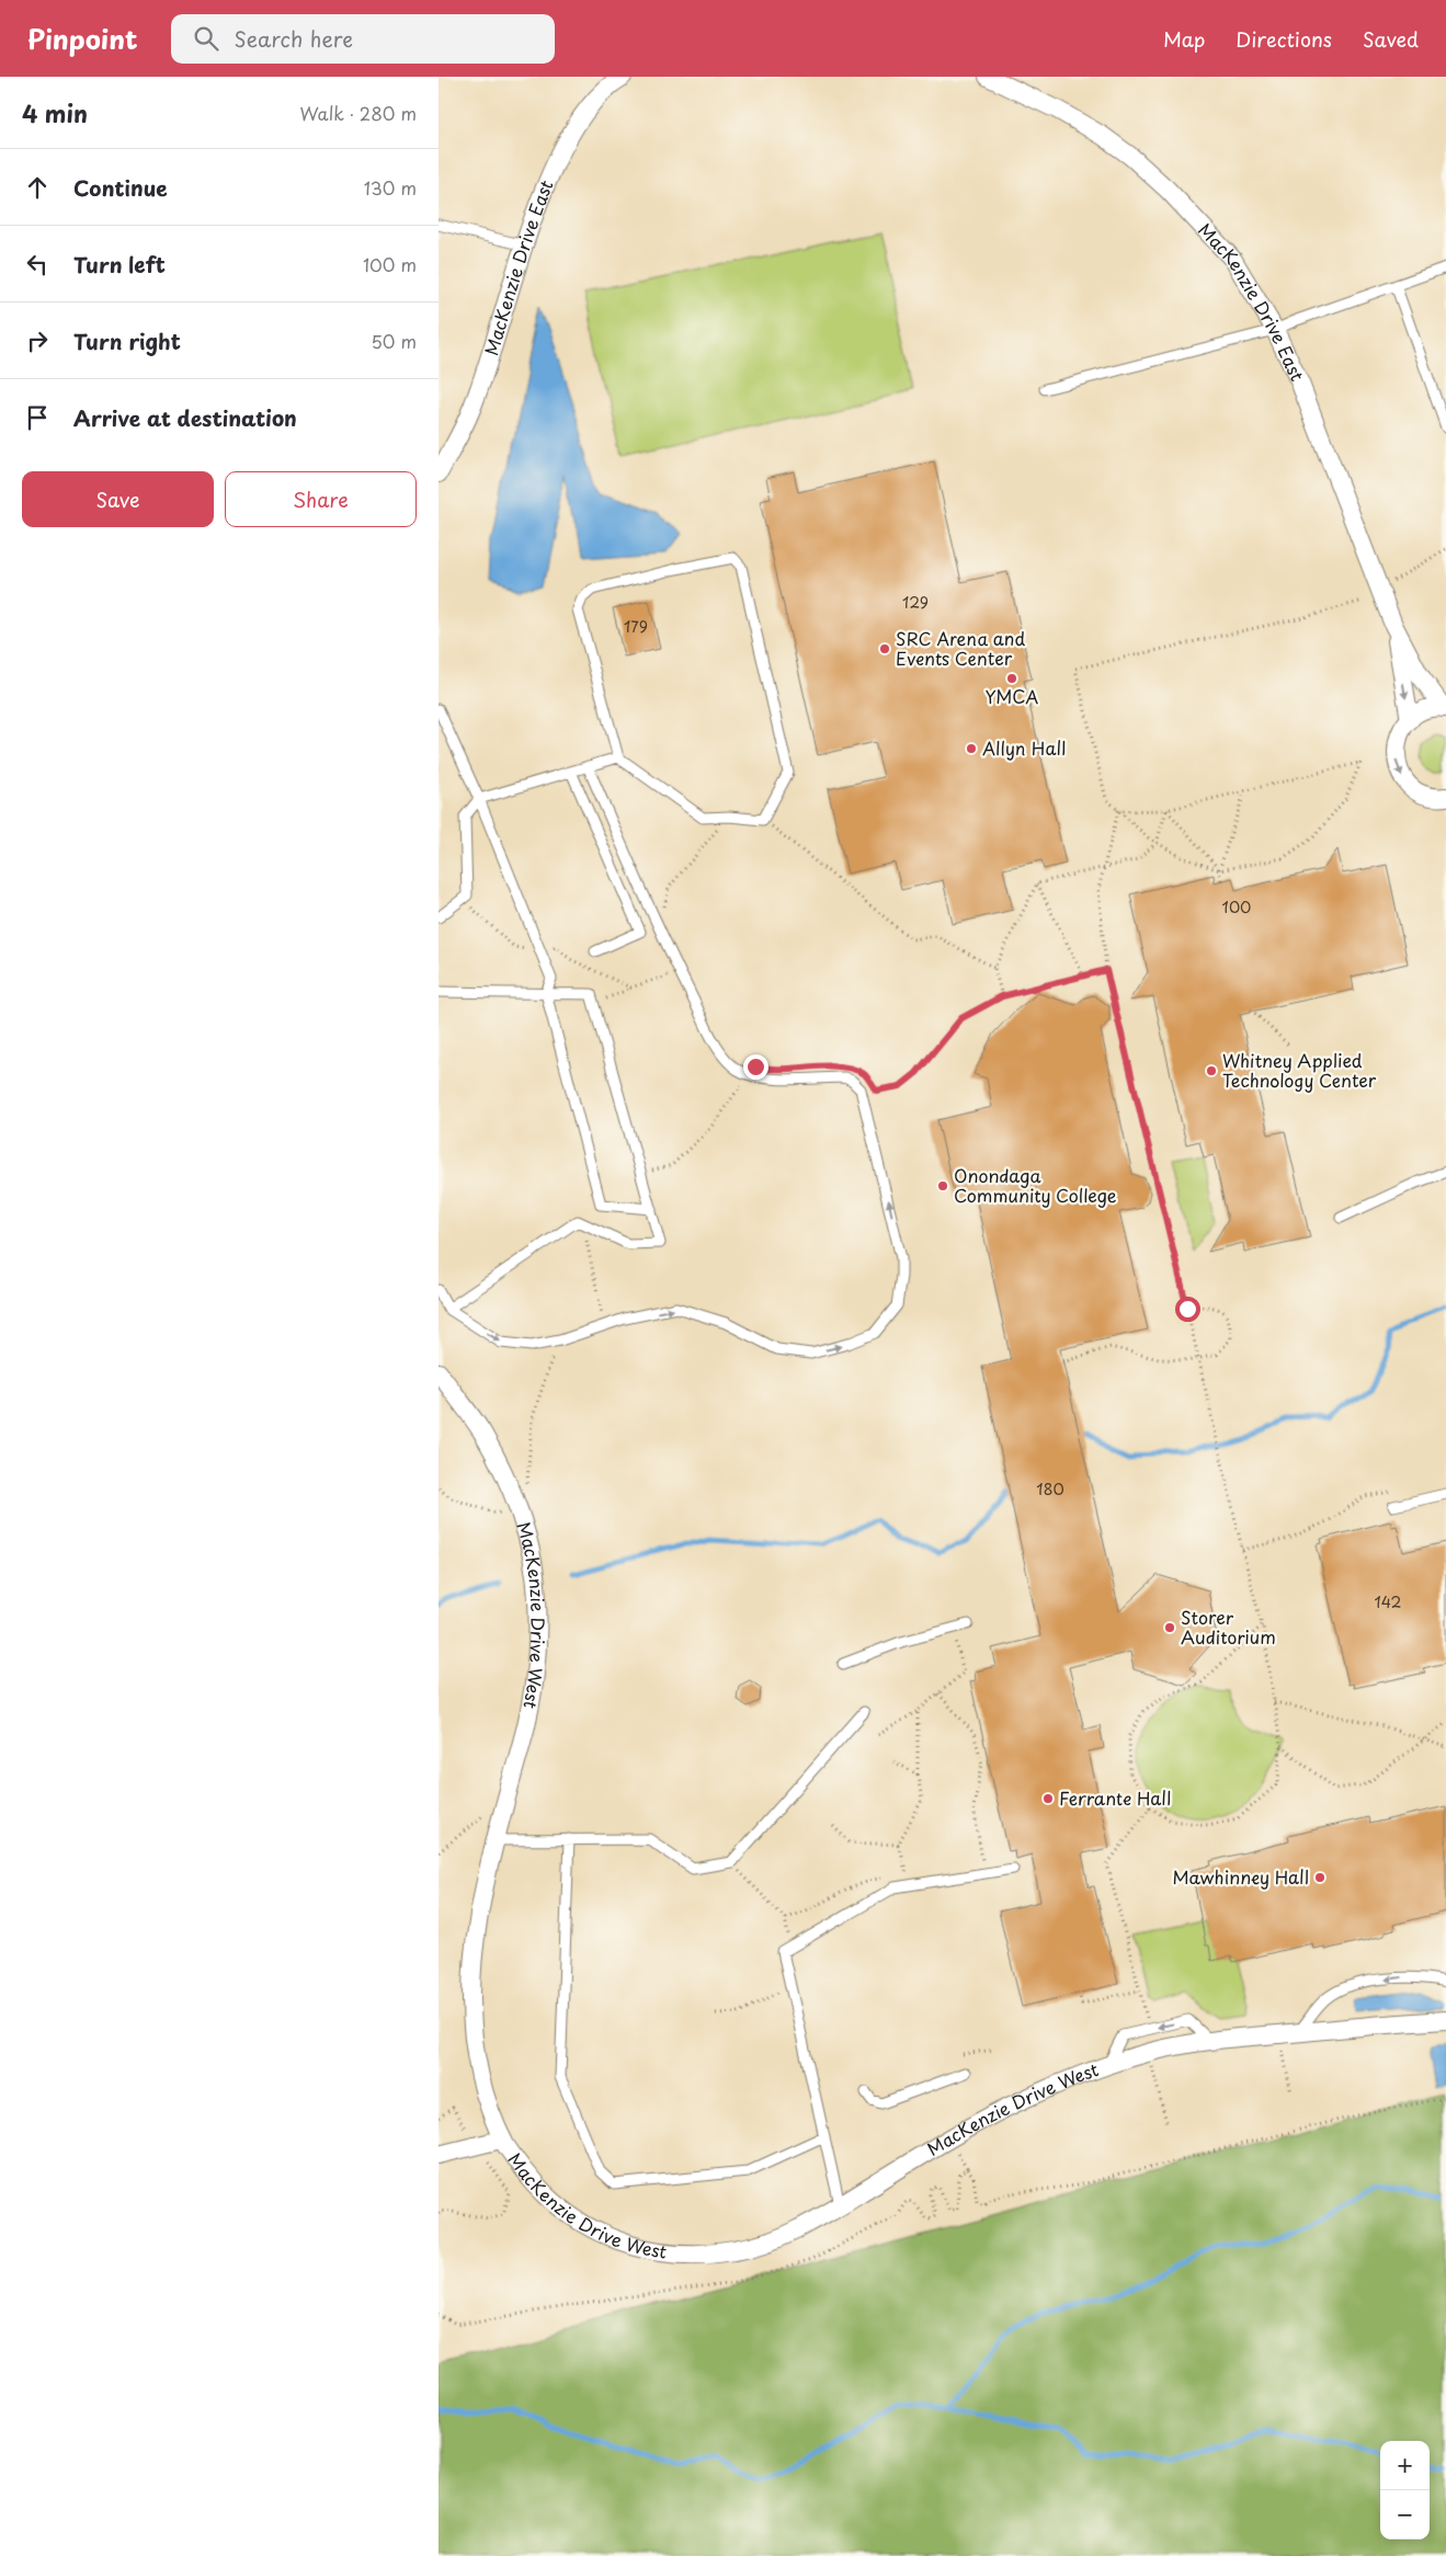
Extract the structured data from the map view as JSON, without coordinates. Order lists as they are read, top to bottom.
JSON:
{
  "streets": {
    "street": ["MacKenzie Drive East", "MacKenzie Drive West"]
  },
  "places": [
    "SRC Arena and Events Center",
    "YMCA",
    "Allyn Hall",
    "Whitney Applied Technology Center",
    "Onondaga Community College",
    "Storer Auditorium",
    "Ferrante Hall",
    "Mawhinney Hall"
  ],
  "house_numbers": [
    "129",
    "179",
    "100",
    "180",
    "142"
  ],
  "page": {
    "header": "Pinpoint",
    "search": "Search here",
    "nav": ["Map", "Directions", "Saved"],
    "heading": ["4 min", "Walk · 280 m"],
    "list": [
      ["Continue", "130 m"],
      ["Turn left", "100 m"],
      ["Turn right", "50 m"],
      "Arrive at destination"
    ],
    "buttons": ["Save", "Share"],
    "map_buttons": ["+", "−"]
  }
}
